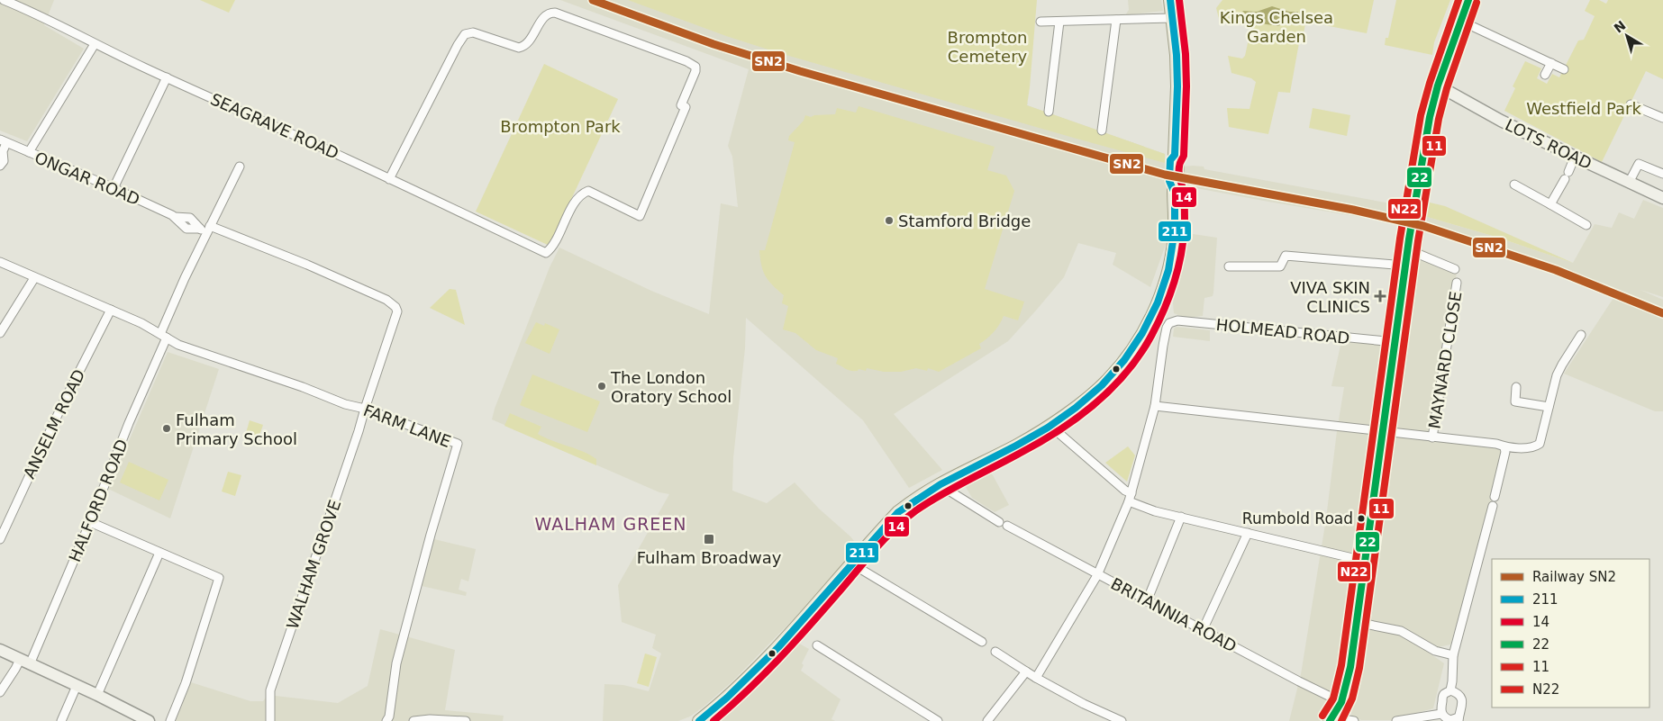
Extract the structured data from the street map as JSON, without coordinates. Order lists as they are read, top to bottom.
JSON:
{
  "streets": {
    "street": [
      "SEAGRAVE ROAD",
      "LOTS ROAD",
      "ONGAR ROAD",
      "HOLMEAD ROAD",
      "MAYNARD CLOSE",
      "ANSELM ROAD",
      "FARM LANE",
      "HALFORD ROAD",
      "WALHAM GROVE",
      "BRITANNIA ROAD"
    ]
  },
  "crossings": [
    ["ONGAR ROAD", "HALFORD ROAD"],
    ["ONGAR ROAD", "WALHAM GROVE"],
    ["ANSELM ROAD", "FARM LANE"],
    ["FARM LANE", "HALFORD ROAD"],
    ["FARM LANE", "WALHAM GROVE"],
    ["HALFORD ROAD", "WALHAM GROVE"]
  ],
  "districts": ["WALHAM GREEN"],
  "parks": [
    "Kings Chelsea Garden",
    "Brompton Cemetery",
    "Westfield Park",
    "Brompton Park"
  ],
  "places": {
    "other": [
      "Stamford Bridge",
      "The London Oratory School",
      "Fulham Primary School",
      "Rumbold Road"
    ],
    "health": ["VIVA SKIN CLINICS"],
    "transit": ["Fulham Broadway"]
  },
  "lines": [
    "rail line SN2",
    "transit line 211",
    "transit line 14",
    "transit line 22",
    "transit line N22",
    "transit line 11"
  ],
  "legend": [
    "Railway SN2",
    "211",
    "14",
    "22",
    "11",
    "N22"
  ],
  "north": "top left"
}
